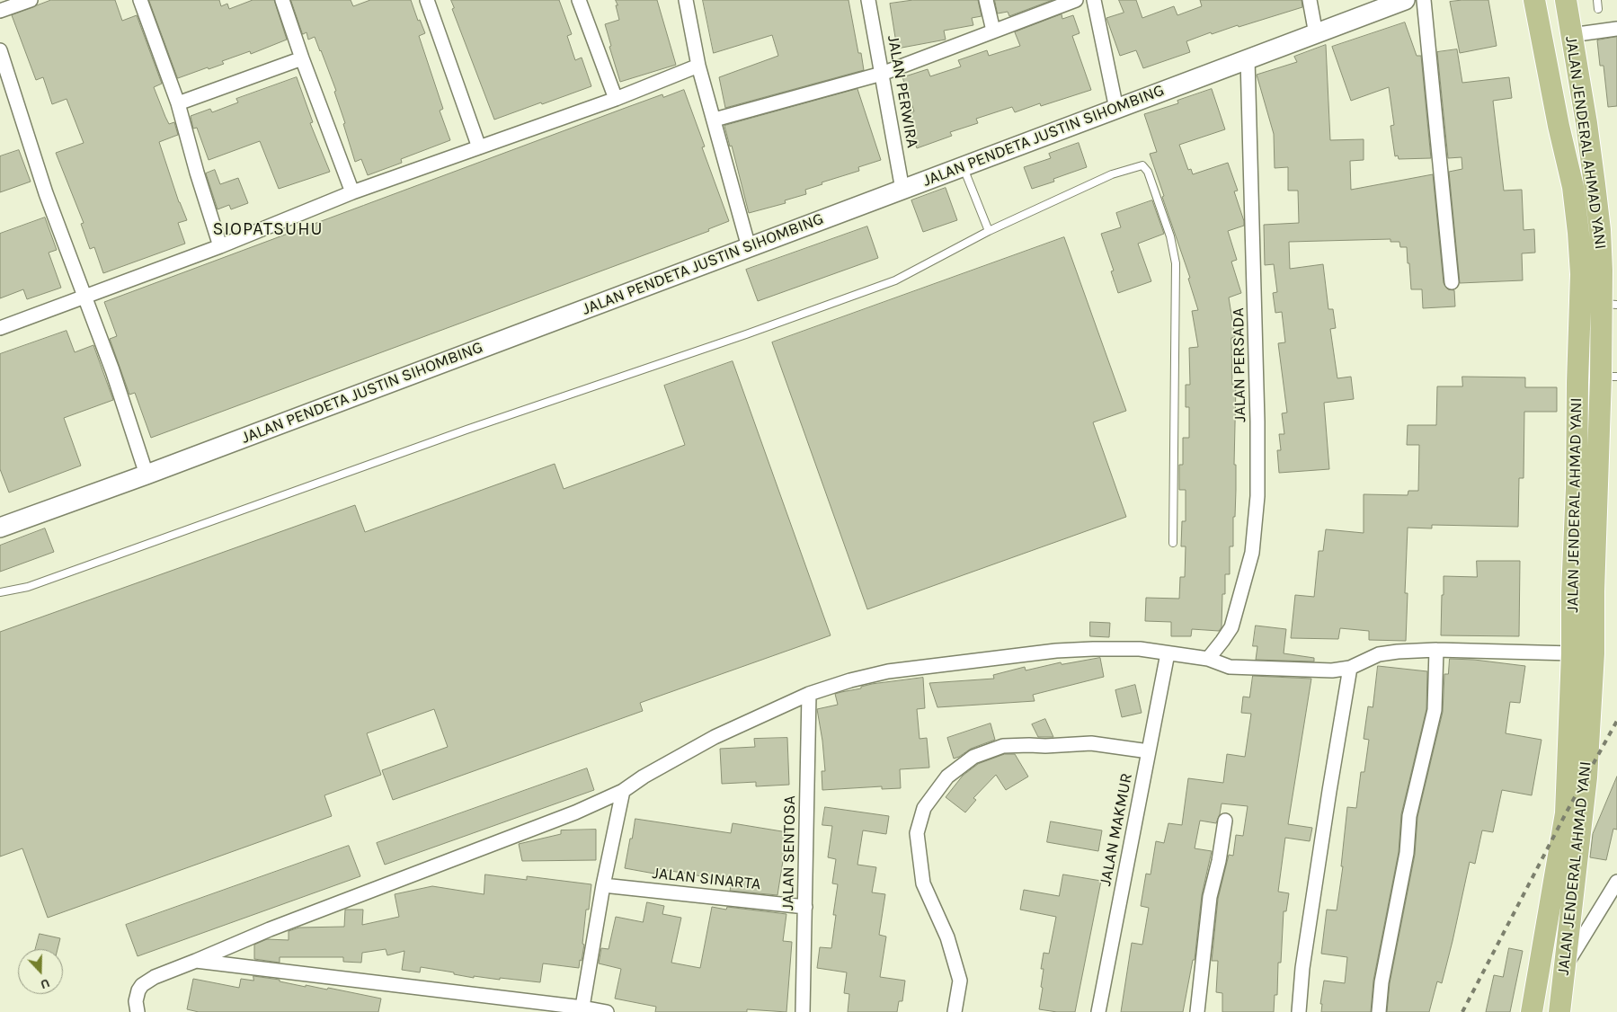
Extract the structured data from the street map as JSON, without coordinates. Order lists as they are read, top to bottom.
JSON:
{
  "streets": {
    "main road": ["JALAN JENDERAL AHMAD YANI"],
    "street": [
      "JALAN PERWIRA",
      "JALAN PENDETA JUSTIN SIHOMBING",
      "JALAN PERSADA",
      "JALAN MAKMUR",
      "JALAN SENTOSA",
      "JALAN SINARTA"
    ]
  },
  "crossings": [
    ["JALAN PERWIRA", "JALAN PENDETA JUSTIN SIHOMBING"],
    ["JALAN PENDETA JUSTIN SIHOMBING", "JALAN PERSADA"],
    ["JALAN SENTOSA", "JALAN SINARTA"]
  ],
  "districts": ["SIOPATSUHU"],
  "north": "bottom"
}
